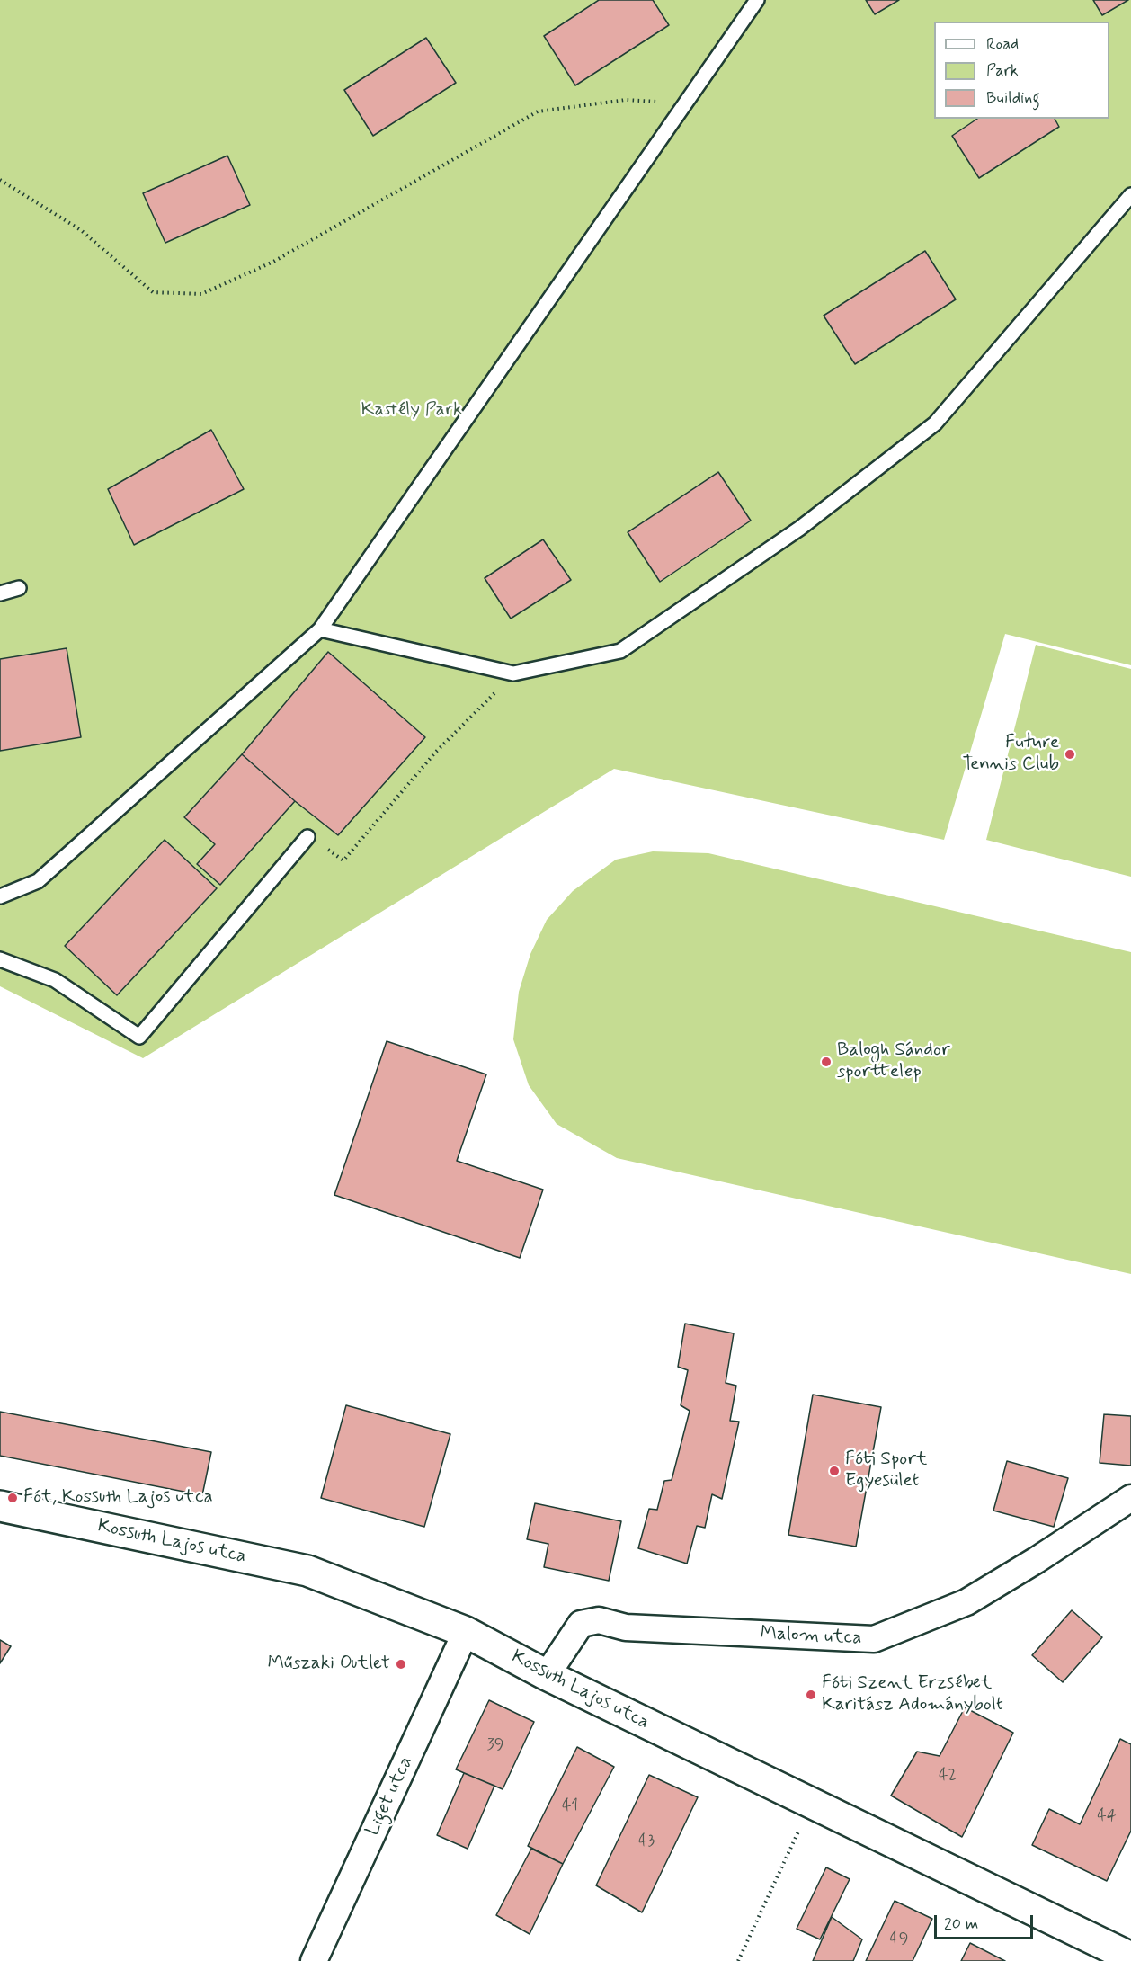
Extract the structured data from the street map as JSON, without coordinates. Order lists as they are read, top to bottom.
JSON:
{
  "streets": {
    "main road": ["Kossuth Lajos utca"],
    "street": ["Malom utca", "Liget utca"]
  },
  "crossings": [
    ["Kossuth Lajos utca", "Malom utca"],
    ["Kossuth Lajos utca", "Liget utca"]
  ],
  "parks": ["Kastély Park"],
  "places": [
    "Future Tennis Club",
    "Balogh Sándor sporttelep",
    "Fóti Sport Egyesület",
    "Fót, Kossuth Lajos utca",
    "Műszaki Outlet",
    "Fóti Szent Erzsébet Karitász Adománybolt"
  ],
  "house_numbers": [
    "39",
    "42",
    "41",
    "44",
    "43",
    "49"
  ],
  "legend": ["Road", "Park", "Building"],
  "scale_bar": "20 m"
}
